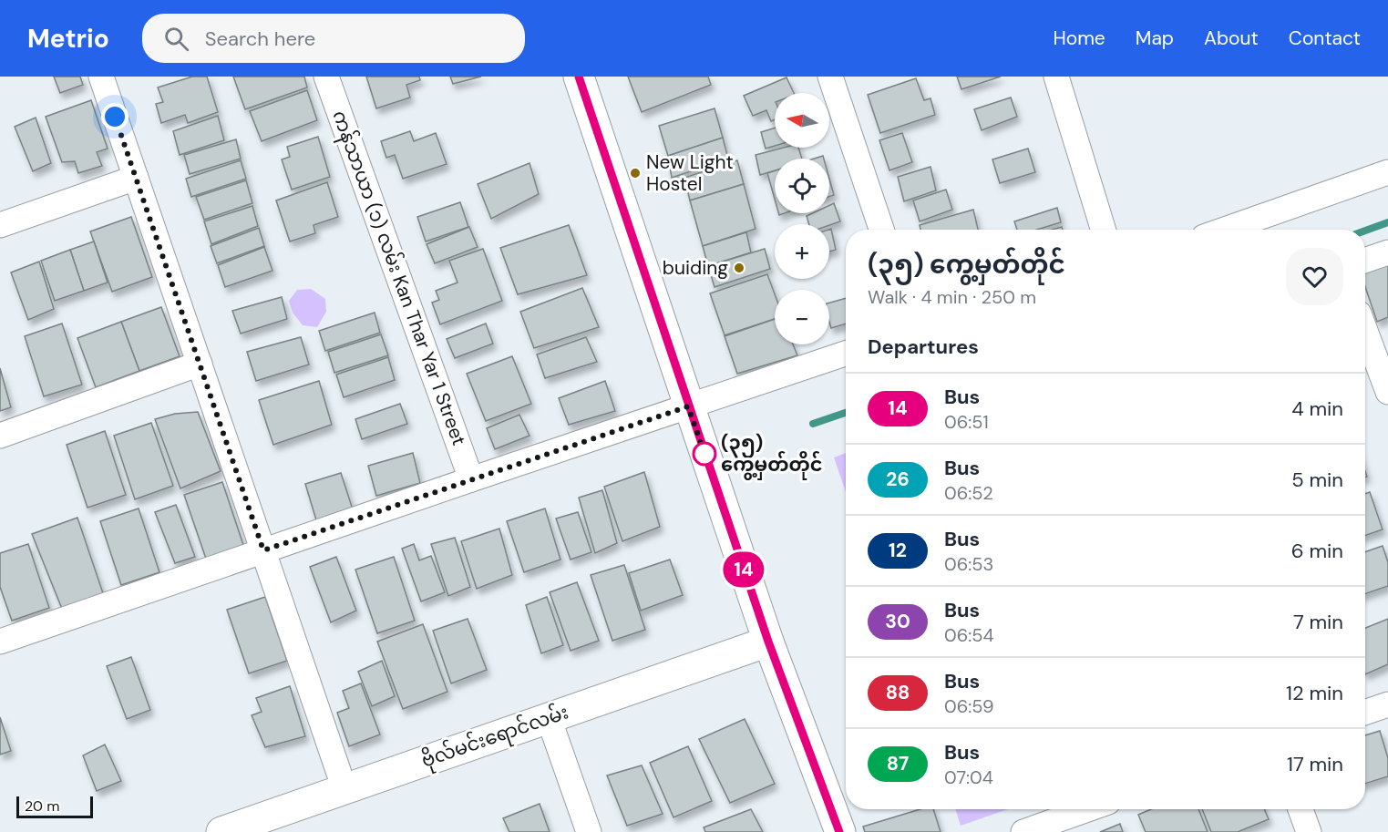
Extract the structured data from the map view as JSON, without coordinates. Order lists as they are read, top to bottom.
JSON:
{
  "streets": {
    "main road": ["ဗိုလ်မင်းရောင်လမ်း"],
    "street": ["ကန်သာယာ (၁) လမ်း Kan Thar Yar 1 Street"]
  },
  "places": ["New Light Hostel", "buiding", "(၃၅) ကွေ့မှတ်တိုင်"],
  "lines": ["bus line 14"],
  "scale_bar": "20 m",
  "north": "left",
  "page": {
    "header": "Metrio",
    "search": "Search here",
    "nav": [
      "Home",
      "Map",
      "About",
      "Contact"
    ],
    "on_map": "14",
    "map_buttons": ["+", "−"],
    "heading": [
      ["(၃၅) ကွေ့မှတ်တိုင်", "Walk · 4 min · 250 m"],
      "Departures"
    ],
    "list": [
      {
        "mark": "14",
        "name": "Bus",
        "note": "06:51",
        "value": "4 min"
      },
      {
        "mark": "26",
        "name": "Bus",
        "note": "06:52",
        "value": "5 min"
      },
      {
        "mark": "12",
        "name": "Bus",
        "note": "06:53",
        "value": "6 min"
      },
      {
        "mark": "30",
        "name": "Bus",
        "note": "06:54",
        "value": "7 min"
      },
      {
        "mark": "88",
        "name": "Bus",
        "note": "06:59",
        "value": "12 min"
      },
      {
        "mark": "87",
        "name": "Bus",
        "note": "07:04",
        "value": "17 min"
      }
    ],
    "scale": "20 m"
  }
}
